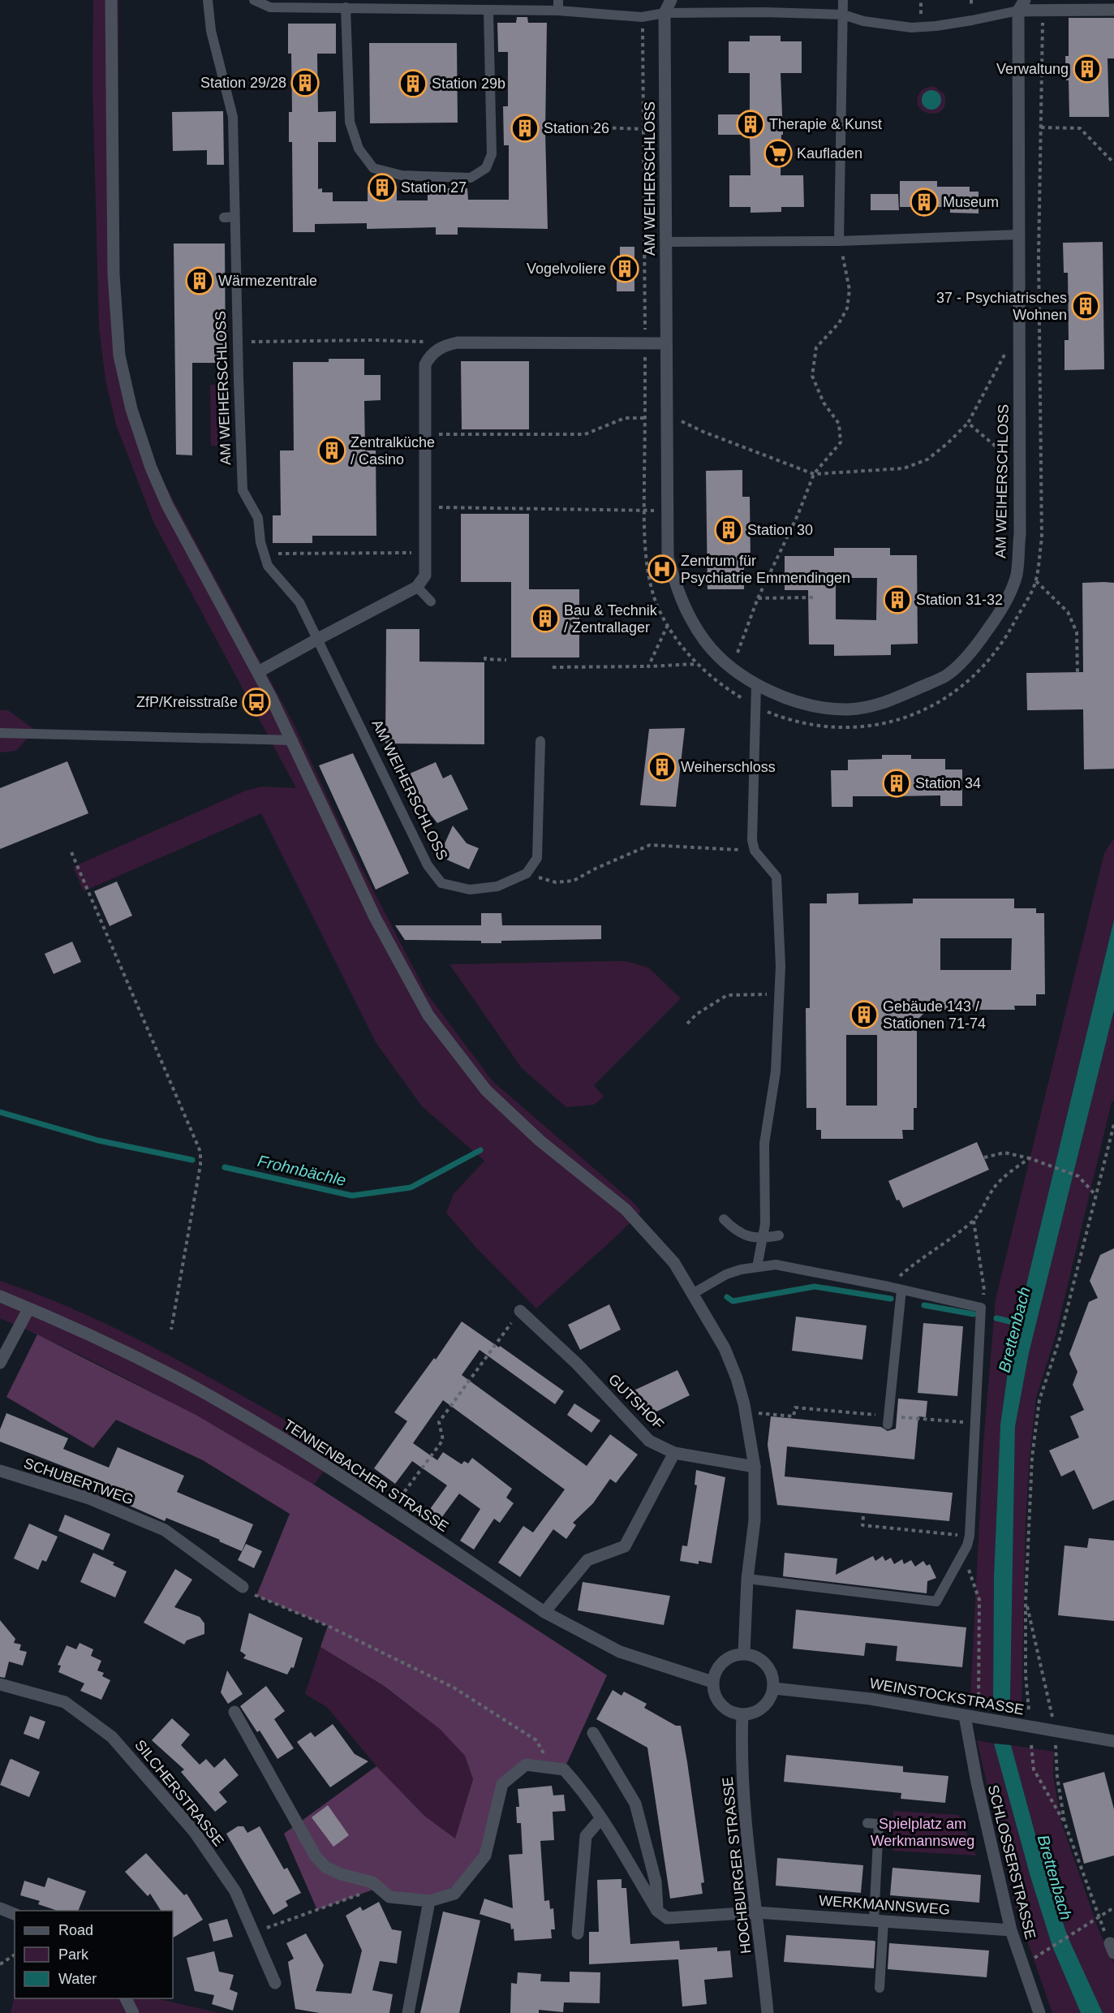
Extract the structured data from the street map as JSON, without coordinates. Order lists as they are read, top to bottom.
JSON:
{
  "streets": {
    "street": [
      "AM WEIHERSCHLOSS",
      "GUTSHOF",
      "TENNENBACHER STRASSE",
      "SCHUBERTWEG",
      "WEINSTOCKSTRASSE",
      "SILCHERSTRASSE",
      "SCHLOSSERSTRASSE",
      "HOCHBURGER STRASSE",
      "WERKMANNSWEG"
    ]
  },
  "crossings": [
    ["TENNENBACHER STRASSE", "WEINSTOCKSTRASSE"],
    ["TENNENBACHER STRASSE", "HOCHBURGER STRASSE"],
    ["WEINSTOCKSTRASSE", "SCHLOSSERSTRASSE"],
    ["WEINSTOCKSTRASSE", "HOCHBURGER STRASSE"],
    ["SCHLOSSERSTRASSE", "WERKMANNSWEG"],
    ["HOCHBURGER STRASSE", "WERKMANNSWEG"]
  ],
  "water": ["Frohnbächle", "Brettenbach"],
  "parks": ["Spielplatz am Werkmannsweg"],
  "places": {
    "building": [
      "Verwaltung",
      "Station 29/28",
      "Station 29b",
      "Therapie & Kunst",
      "Station 26",
      "Station 27",
      "Museum",
      "Vogelvoliere",
      "Wärmezentrale",
      "37 - Psychiatrisches Wohnen",
      "Zentralküche / Casino",
      "Station 30",
      "Station 31-32",
      "Bau & Technik / Zentrallager",
      "Weiherschloss",
      "Station 34",
      "Gebäude 143 / Stationen 71-74"
    ],
    "supermarket": ["Kaufladen"],
    "hospital": ["Zentrum für Psychiatrie Emmendingen"],
    "bus stop": ["ZfP/Kreisstraße"]
  },
  "legend": ["Road", "Park", "Water"]
}
